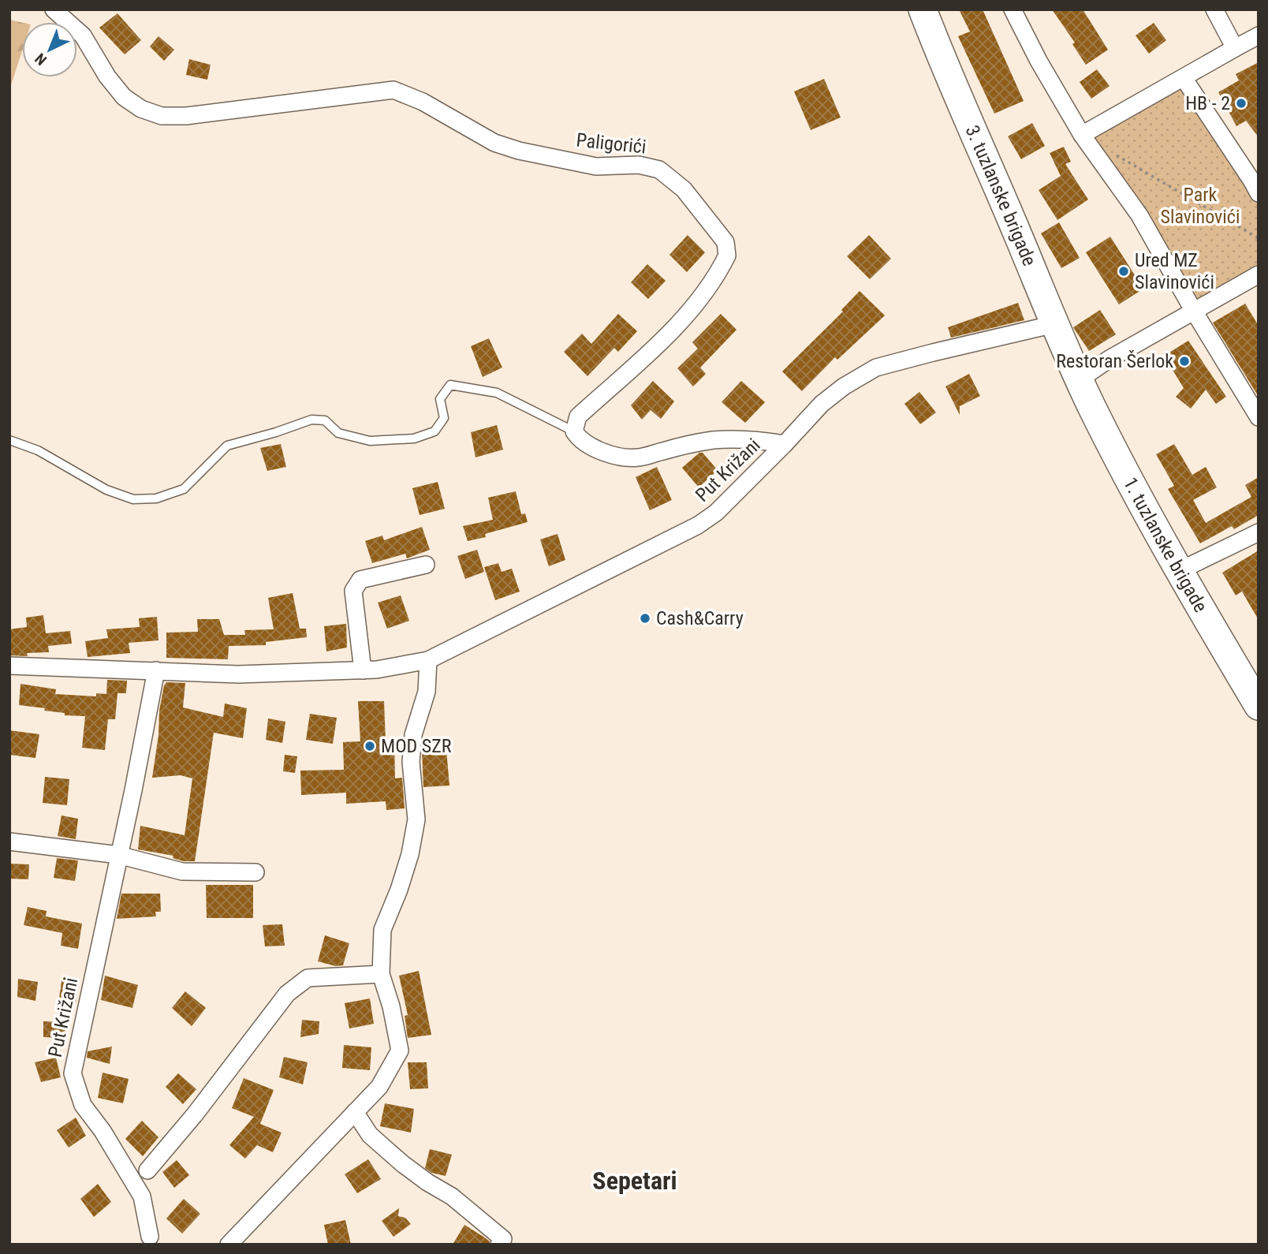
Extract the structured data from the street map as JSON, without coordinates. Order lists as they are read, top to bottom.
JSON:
{
  "streets": {
    "main road": ["3. tuzlanske brigade", "1. tuzlanske brigade"],
    "street": ["Paligorići", "Put Križani"]
  },
  "crossings": [
    ["3. tuzlanske brigade", "Put Križani"],
    ["3. tuzlanske brigade", "1. tuzlanske brigade"]
  ],
  "districts": ["Sepetari"],
  "parks": ["Park Slavinovići"],
  "places": [
    "HB - 2",
    "Ured MZ Slavinovići",
    "Restoran Šerlok",
    "Cash&Carry",
    "MOD SZR"
  ],
  "north": "bottom left"
}
